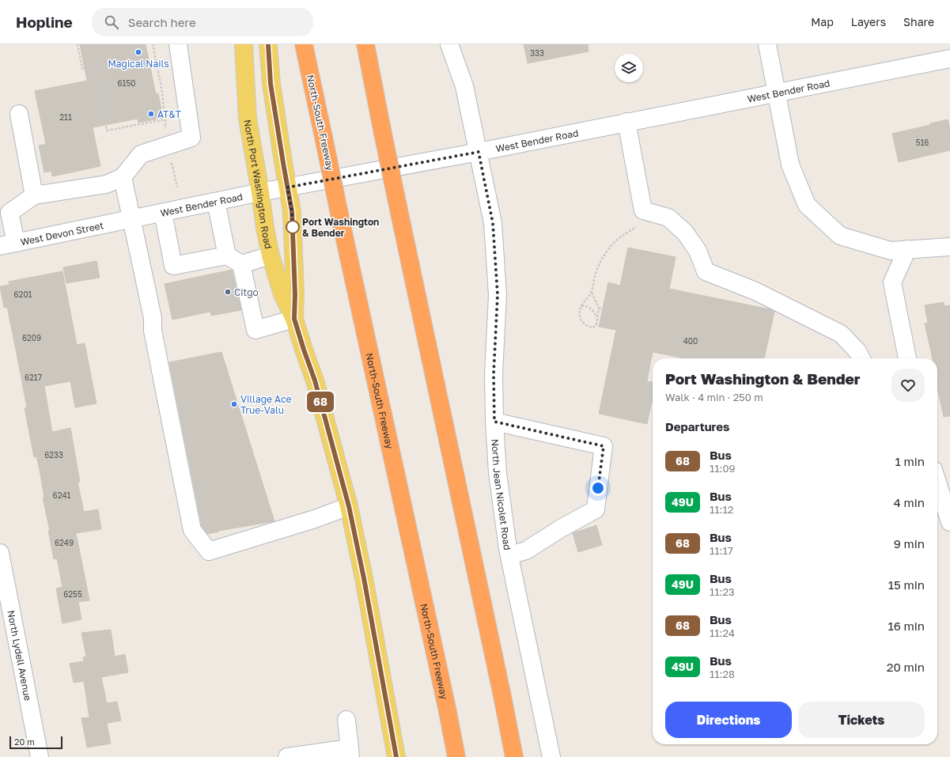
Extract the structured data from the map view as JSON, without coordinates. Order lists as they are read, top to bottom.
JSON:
{
  "streets": {
    "highway": ["North-South Freeway"],
    "main road": ["North Port Washington Road"],
    "street": [
      "West Bender Road",
      "West Devon Street",
      "North Jean Nicolet Road",
      "North Lydell Avenue"
    ]
  },
  "crossings": [
    ["West Bender Road", "North Port Washington Road"],
    ["West Bender Road", "West Devon Street"],
    ["West Bender Road", "North Jean Nicolet Road"]
  ],
  "places": [
    "Magical Nails",
    "AT&T",
    "Port Washington & Bender",
    "Citgo",
    "Village Ace True-Valu"
  ],
  "lines": ["bus line 68"],
  "house_numbers": [
    "333",
    "6150",
    "211",
    "516",
    "6201",
    "6209",
    "400",
    "6217",
    "6233",
    "6241",
    "6249",
    "6255"
  ],
  "scale_bar": "20 m",
  "page": {
    "header": "Hopline",
    "search": "Search here",
    "nav": ["Map", "Layers", "Share"],
    "on_map": "68",
    "heading": [
      ["Port Washington & Bender", "Walk · 4 min · 250 m"],
      "Departures"
    ],
    "list": [
      {
        "mark": "68",
        "name": "Bus",
        "note": "11:09",
        "value": "1 min"
      },
      {
        "mark": "49U",
        "name": "Bus",
        "note": "11:12",
        "value": "4 min"
      },
      {
        "mark": "68",
        "name": "Bus",
        "note": "11:17",
        "value": "9 min"
      },
      {
        "mark": "49U",
        "name": "Bus",
        "note": "11:23",
        "value": "15 min"
      },
      {
        "mark": "68",
        "name": "Bus",
        "note": "11:24",
        "value": "16 min"
      },
      {
        "mark": "49U",
        "name": "Bus",
        "note": "11:28",
        "value": "20 min"
      }
    ],
    "buttons": ["Directions", "Tickets"],
    "scale": "20 m"
  }
}
